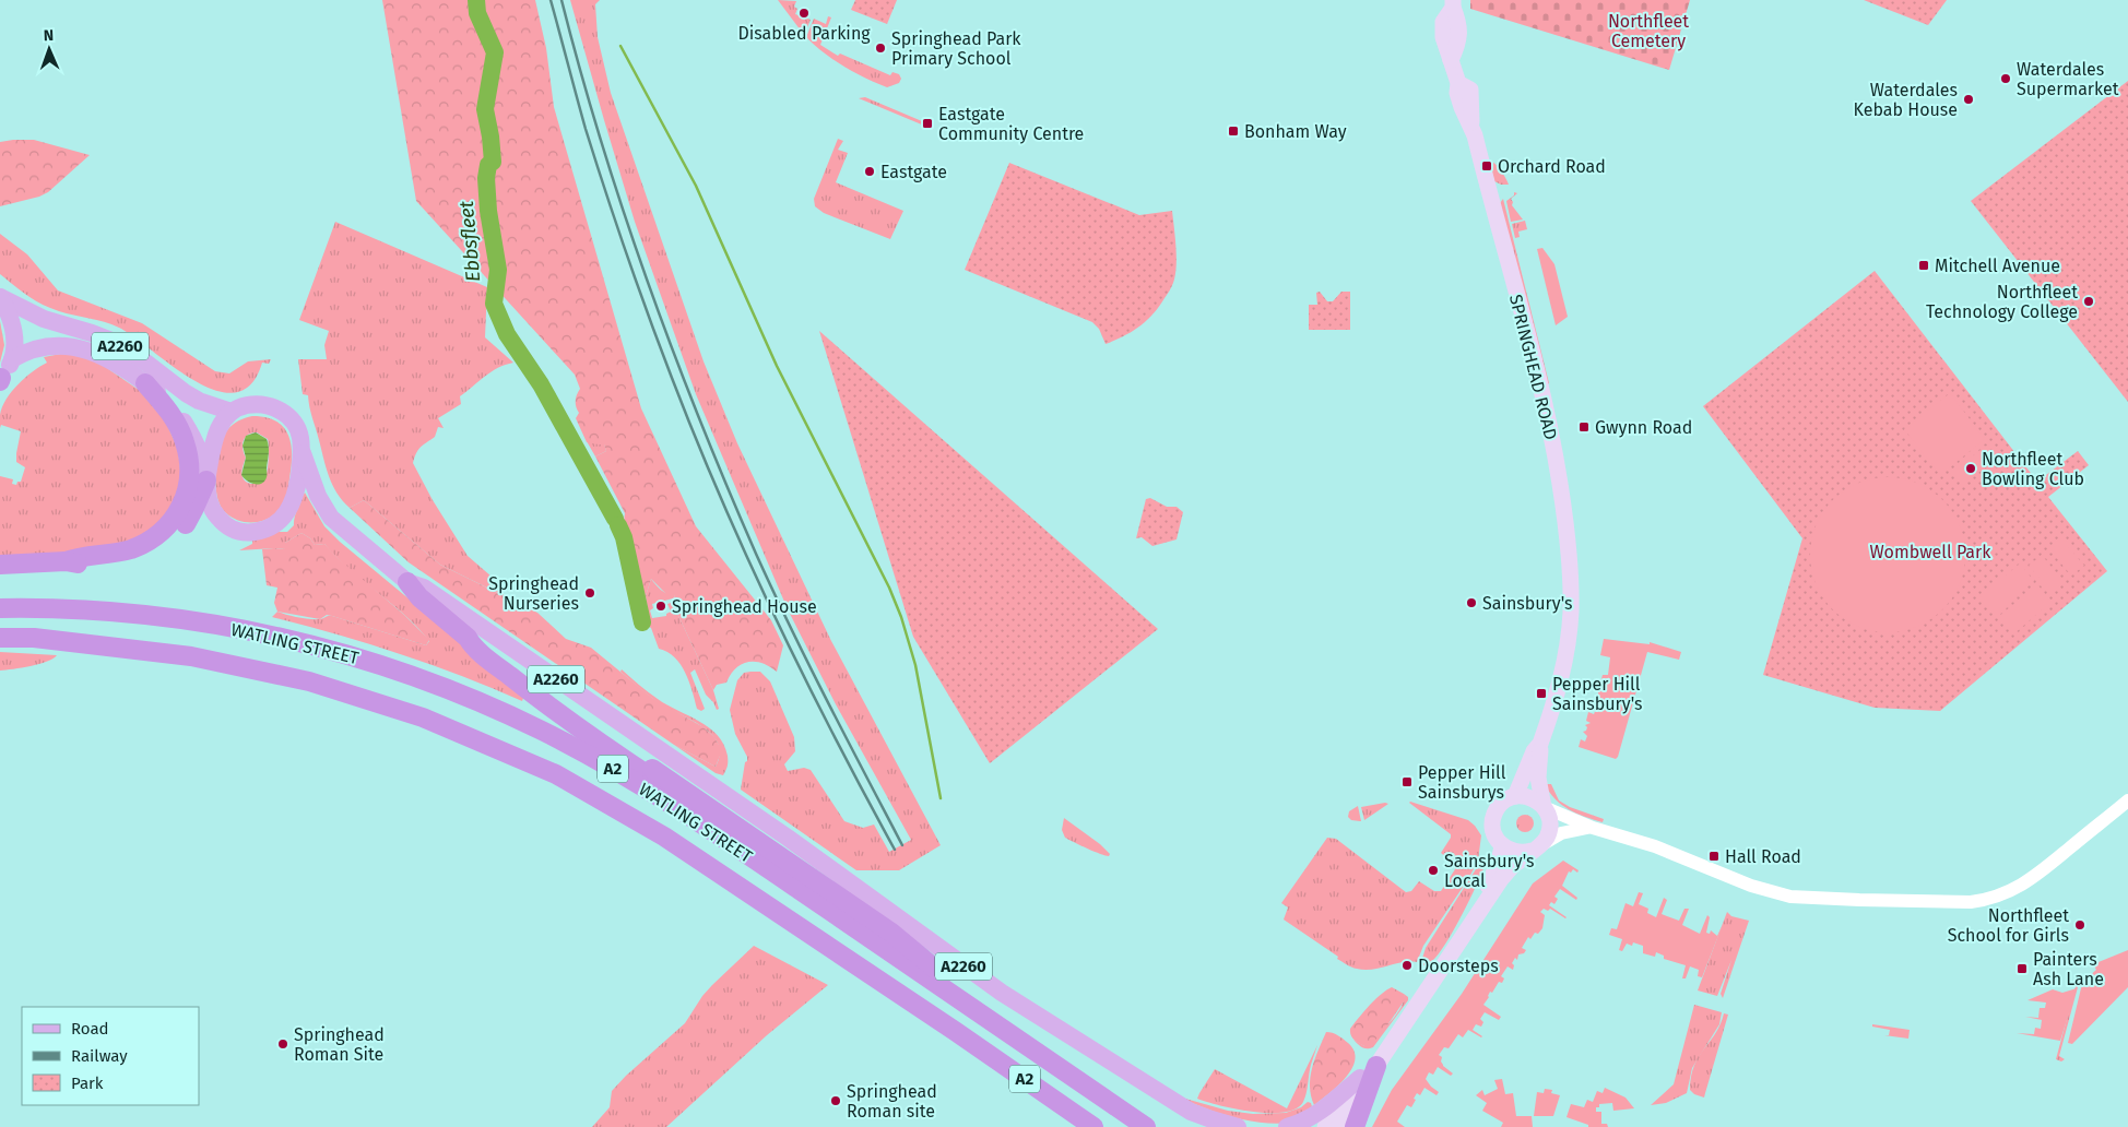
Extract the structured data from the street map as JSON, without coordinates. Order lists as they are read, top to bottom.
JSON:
{
  "streets": {
    "highway": ["WATLING STREET", "A2"],
    "main road": ["A2260", "SPRINGHEAD ROAD"]
  },
  "water": ["Ebbsfleet"],
  "parks": ["Northfleet Cemetery", "Wombwell Park"],
  "places": {
    "other": [
      "Disabled Parking",
      "Springhead Park Primary School",
      "Waterdales Supermarket",
      "Waterdales Kebab House",
      "Eastgate",
      "Northfleet Technology College",
      "Northfleet Bowling Club",
      "Springhead Nurseries",
      "Sainsbury's",
      "Springhead House",
      "Sainsbury's Local",
      "Northfleet School for Girls",
      "Doorsteps",
      "Springhead Roman Site",
      "Springhead Roman site"
    ],
    "transit": [
      "Eastgate Community Centre",
      "Bonham Way",
      "Orchard Road",
      "Mitchell Avenue",
      "Gwynn Road",
      "Pepper Hill Sainsbury's",
      "Pepper Hill Sainsburys",
      "Hall Road",
      "Painters Ash Lane"
    ]
  },
  "legend": ["Road", "Railway", "Park"],
  "north": "top"
}
